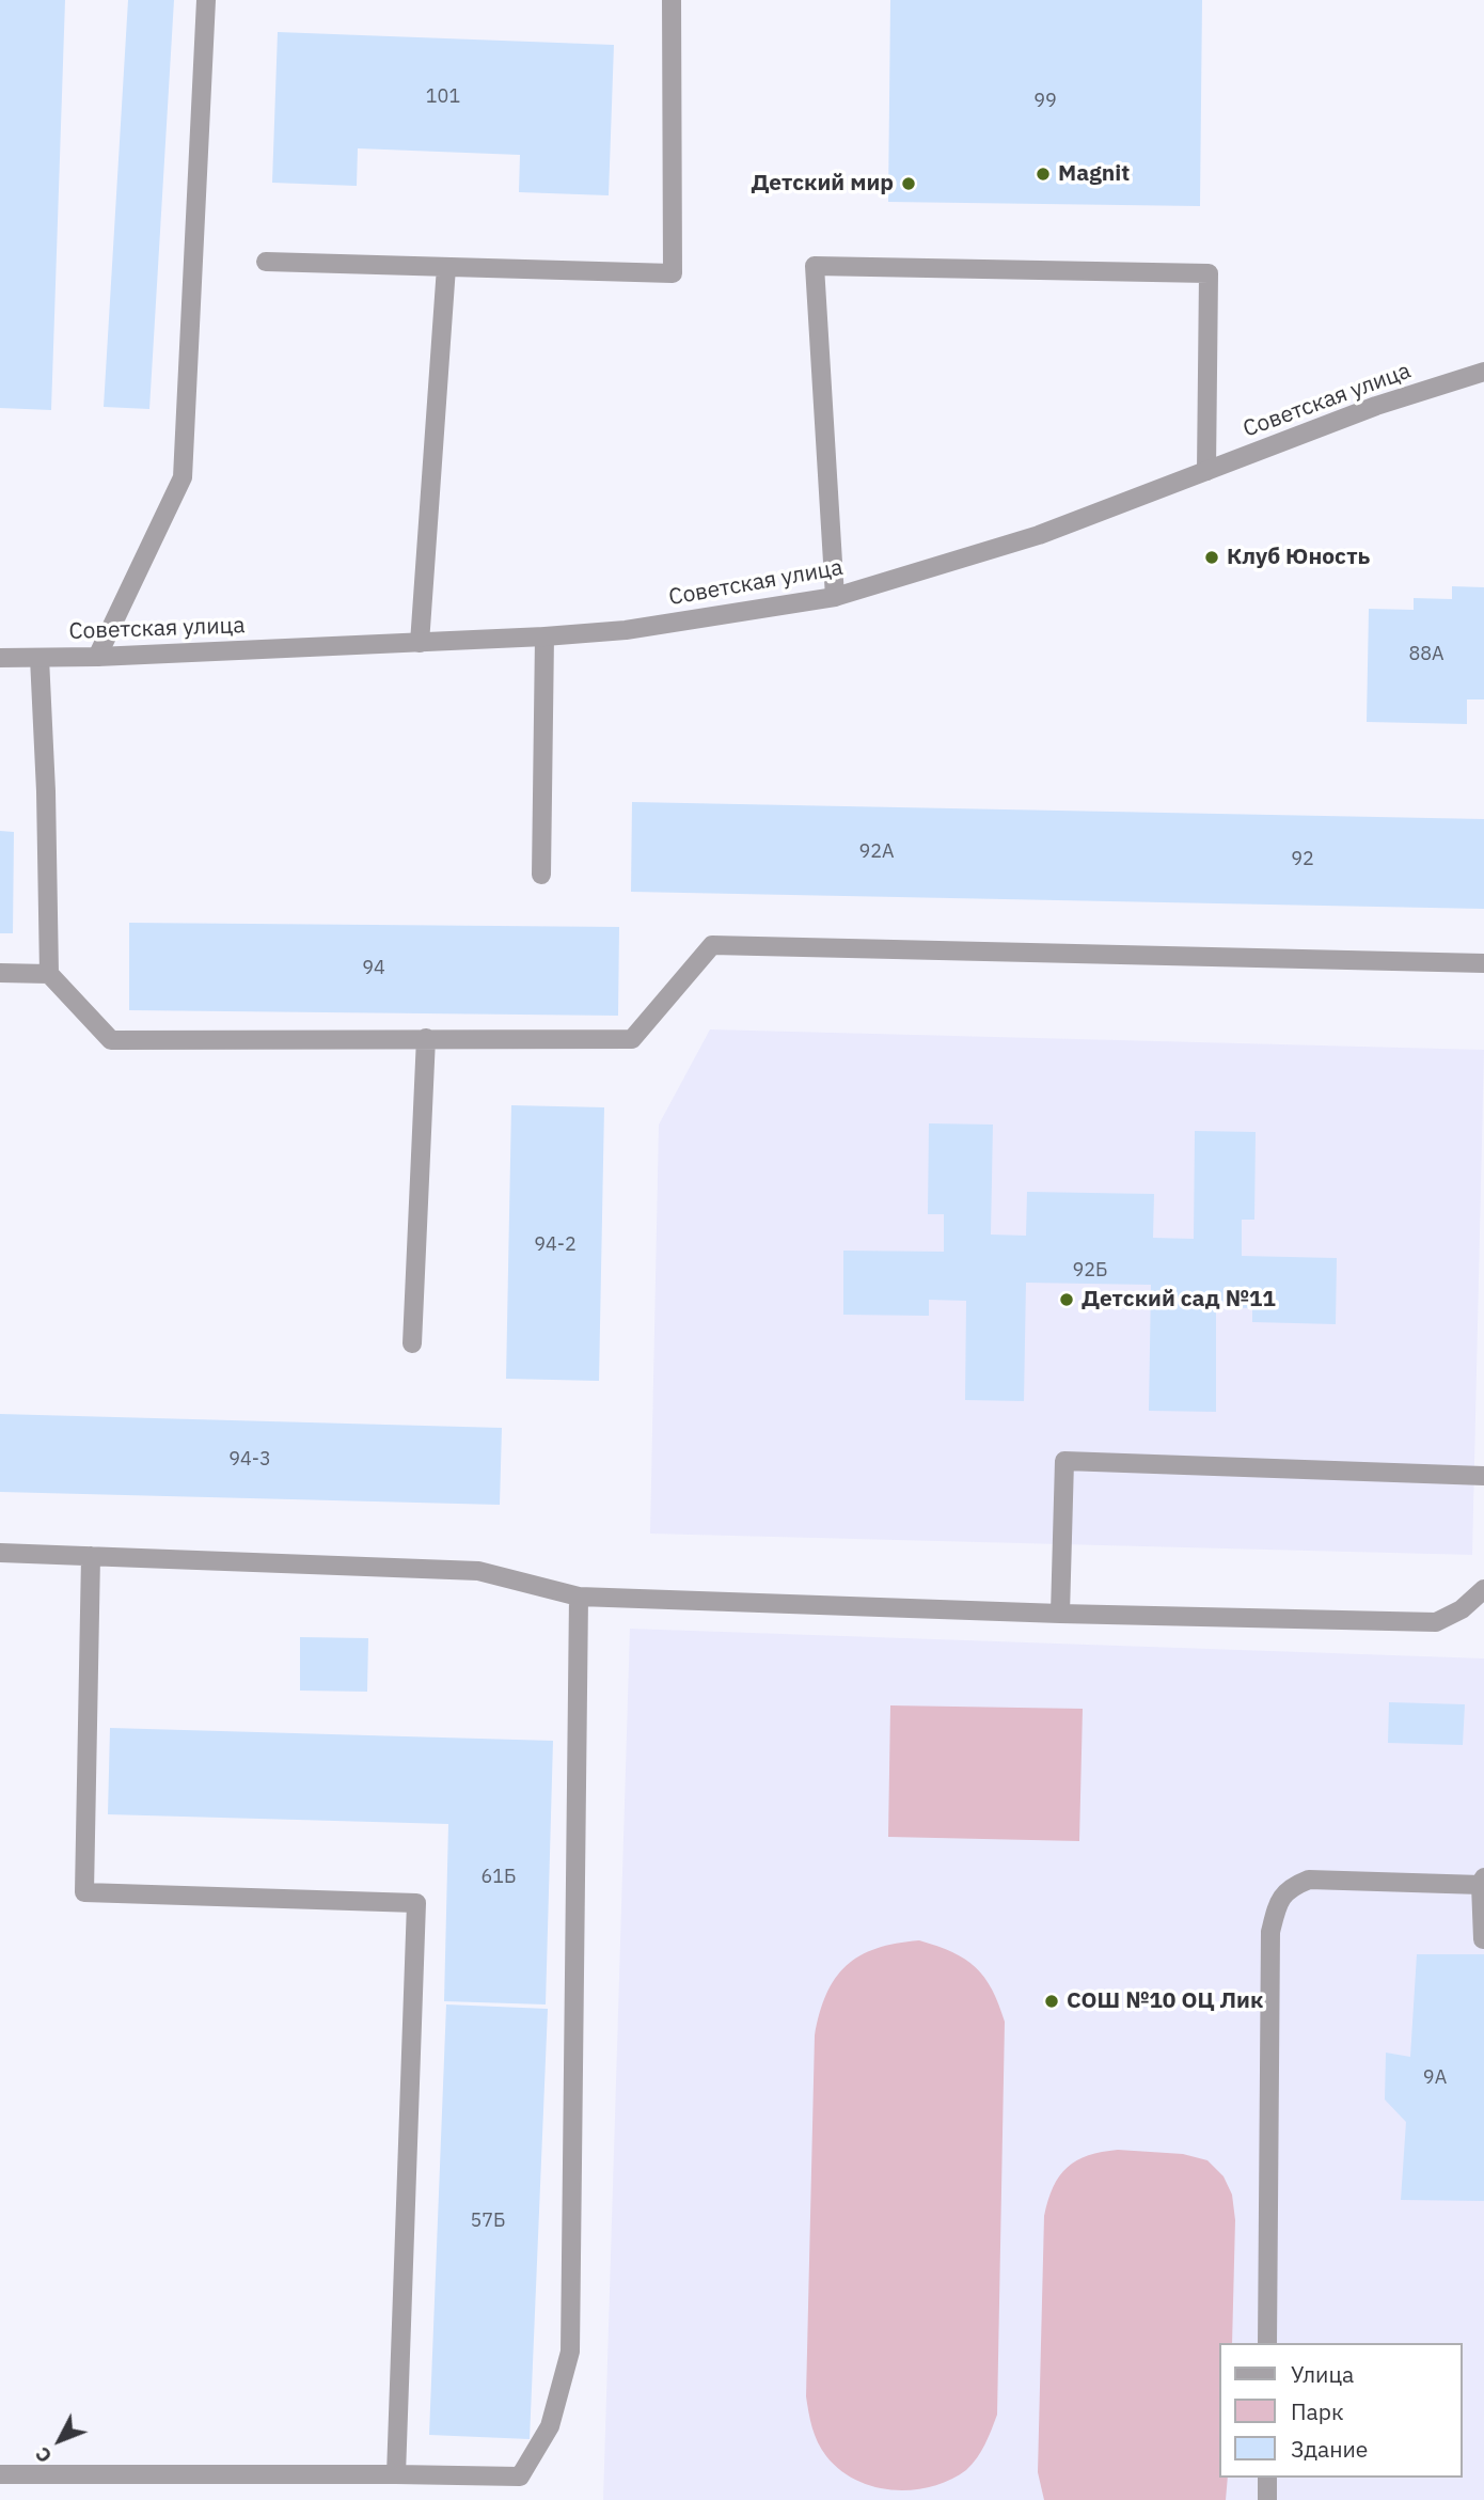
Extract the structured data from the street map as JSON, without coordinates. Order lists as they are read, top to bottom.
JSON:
{
  "streets": {
    "street": ["Советская улица"]
  },
  "places": [
    "Magnit",
    "Детский мир",
    "Клуб Юность",
    "Детский сад №11",
    "СОШ №10 ОЦ Лик"
  ],
  "house_numbers": [
    "101",
    "99",
    "88А",
    "92А",
    "92",
    "94",
    "94-2",
    "92Б",
    "94-3",
    "61Б",
    "9А",
    "57Б"
  ],
  "legend": ["Улица", "Парк", "Здание"],
  "north": "bottom left"
}
